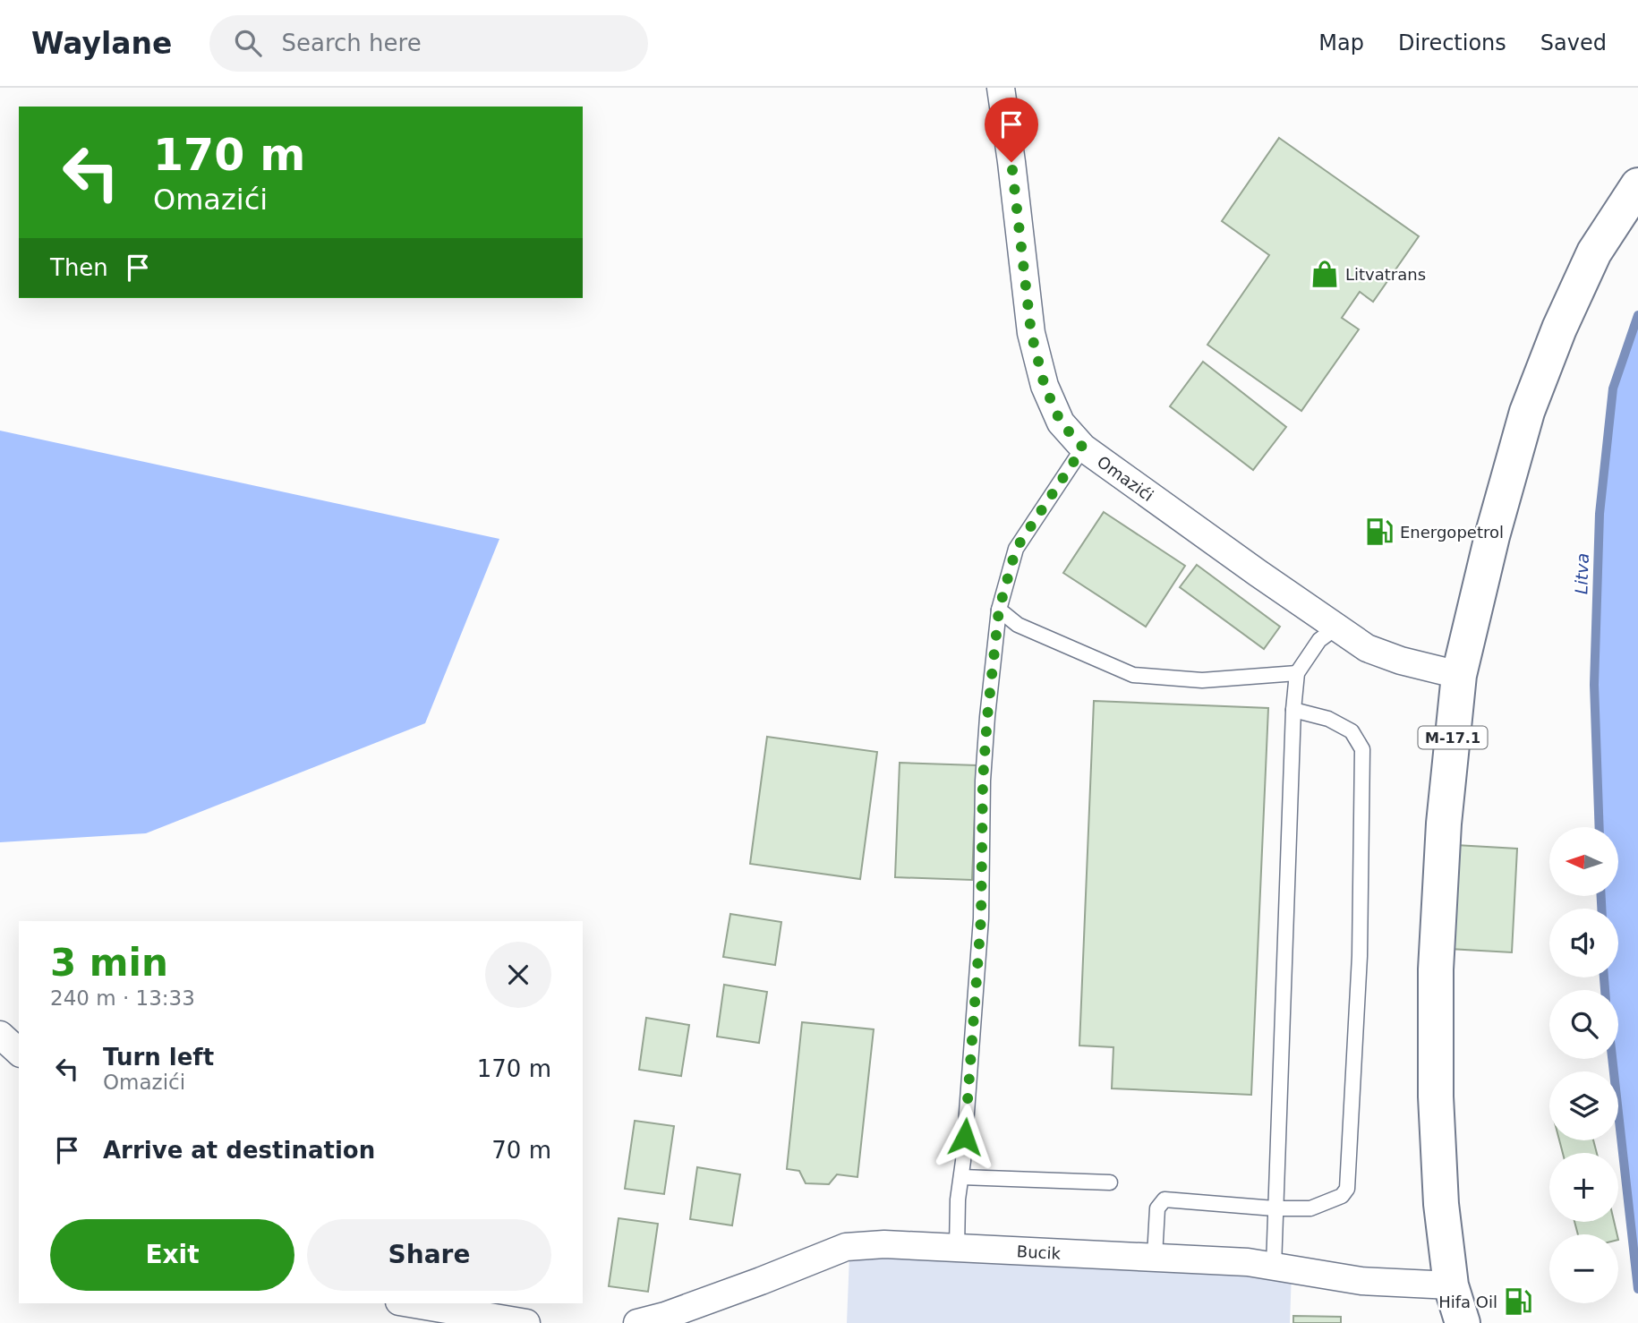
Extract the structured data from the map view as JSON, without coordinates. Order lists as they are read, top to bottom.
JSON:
{
  "streets": {
    "main road": ["M-17.1"],
    "street": ["Omazići", "Bucik"]
  },
  "crossings": [
    ["Omazići", "M-17.1"],
    ["M-17.1", "Bucik"]
  ],
  "water": ["Litva"],
  "places": {
    "shop": ["Litvatrans"],
    "fuel station": ["Energopetrol", "Hifa Oil"]
  },
  "north": "left",
  "page": {
    "header": "Waylane",
    "search": "Search here",
    "nav": ["Map", "Directions", "Saved"],
    "turn": ["170 m", "Omazići"],
    "then": "Then",
    "map_buttons": ["+", "−"],
    "heading": ["3 min", "240 m · 13:33"],
    "list": [
      {
        "name": "Turn left",
        "note": "Omazići",
        "value": "170 m"
      },
      {
        "name": "Arrive at destination",
        "value": "70 m"
      }
    ],
    "buttons": ["Exit", "Share"]
  }
}
